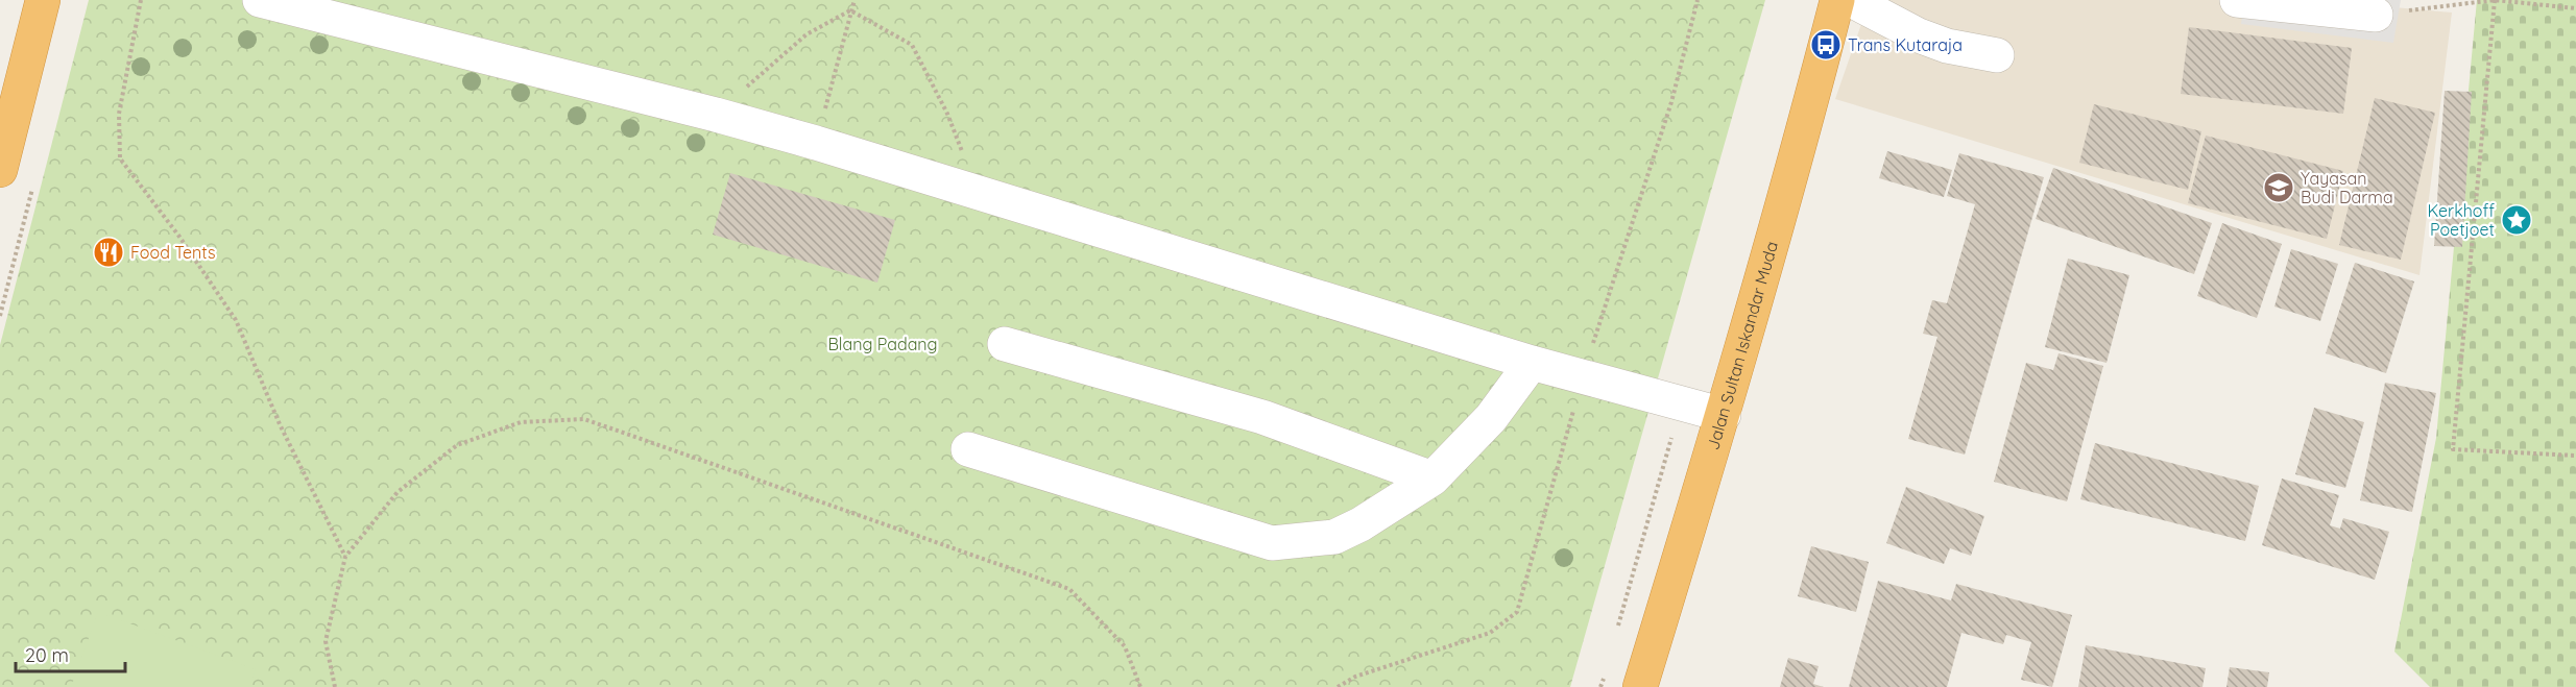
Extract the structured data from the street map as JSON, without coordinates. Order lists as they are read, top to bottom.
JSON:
{
  "streets": {
    "highway": ["Jalan Sultan Iskandar Muda"]
  },
  "parks": ["Blang Padang"],
  "places": {
    "bus stop": ["Trans Kutaraja"],
    "school or university": ["Yayasan Budi Darma"],
    "place": ["Kerkhoff Poetjoet"],
    "restaurant": ["Food Tents"]
  },
  "scale_bar": "20 m"
}
